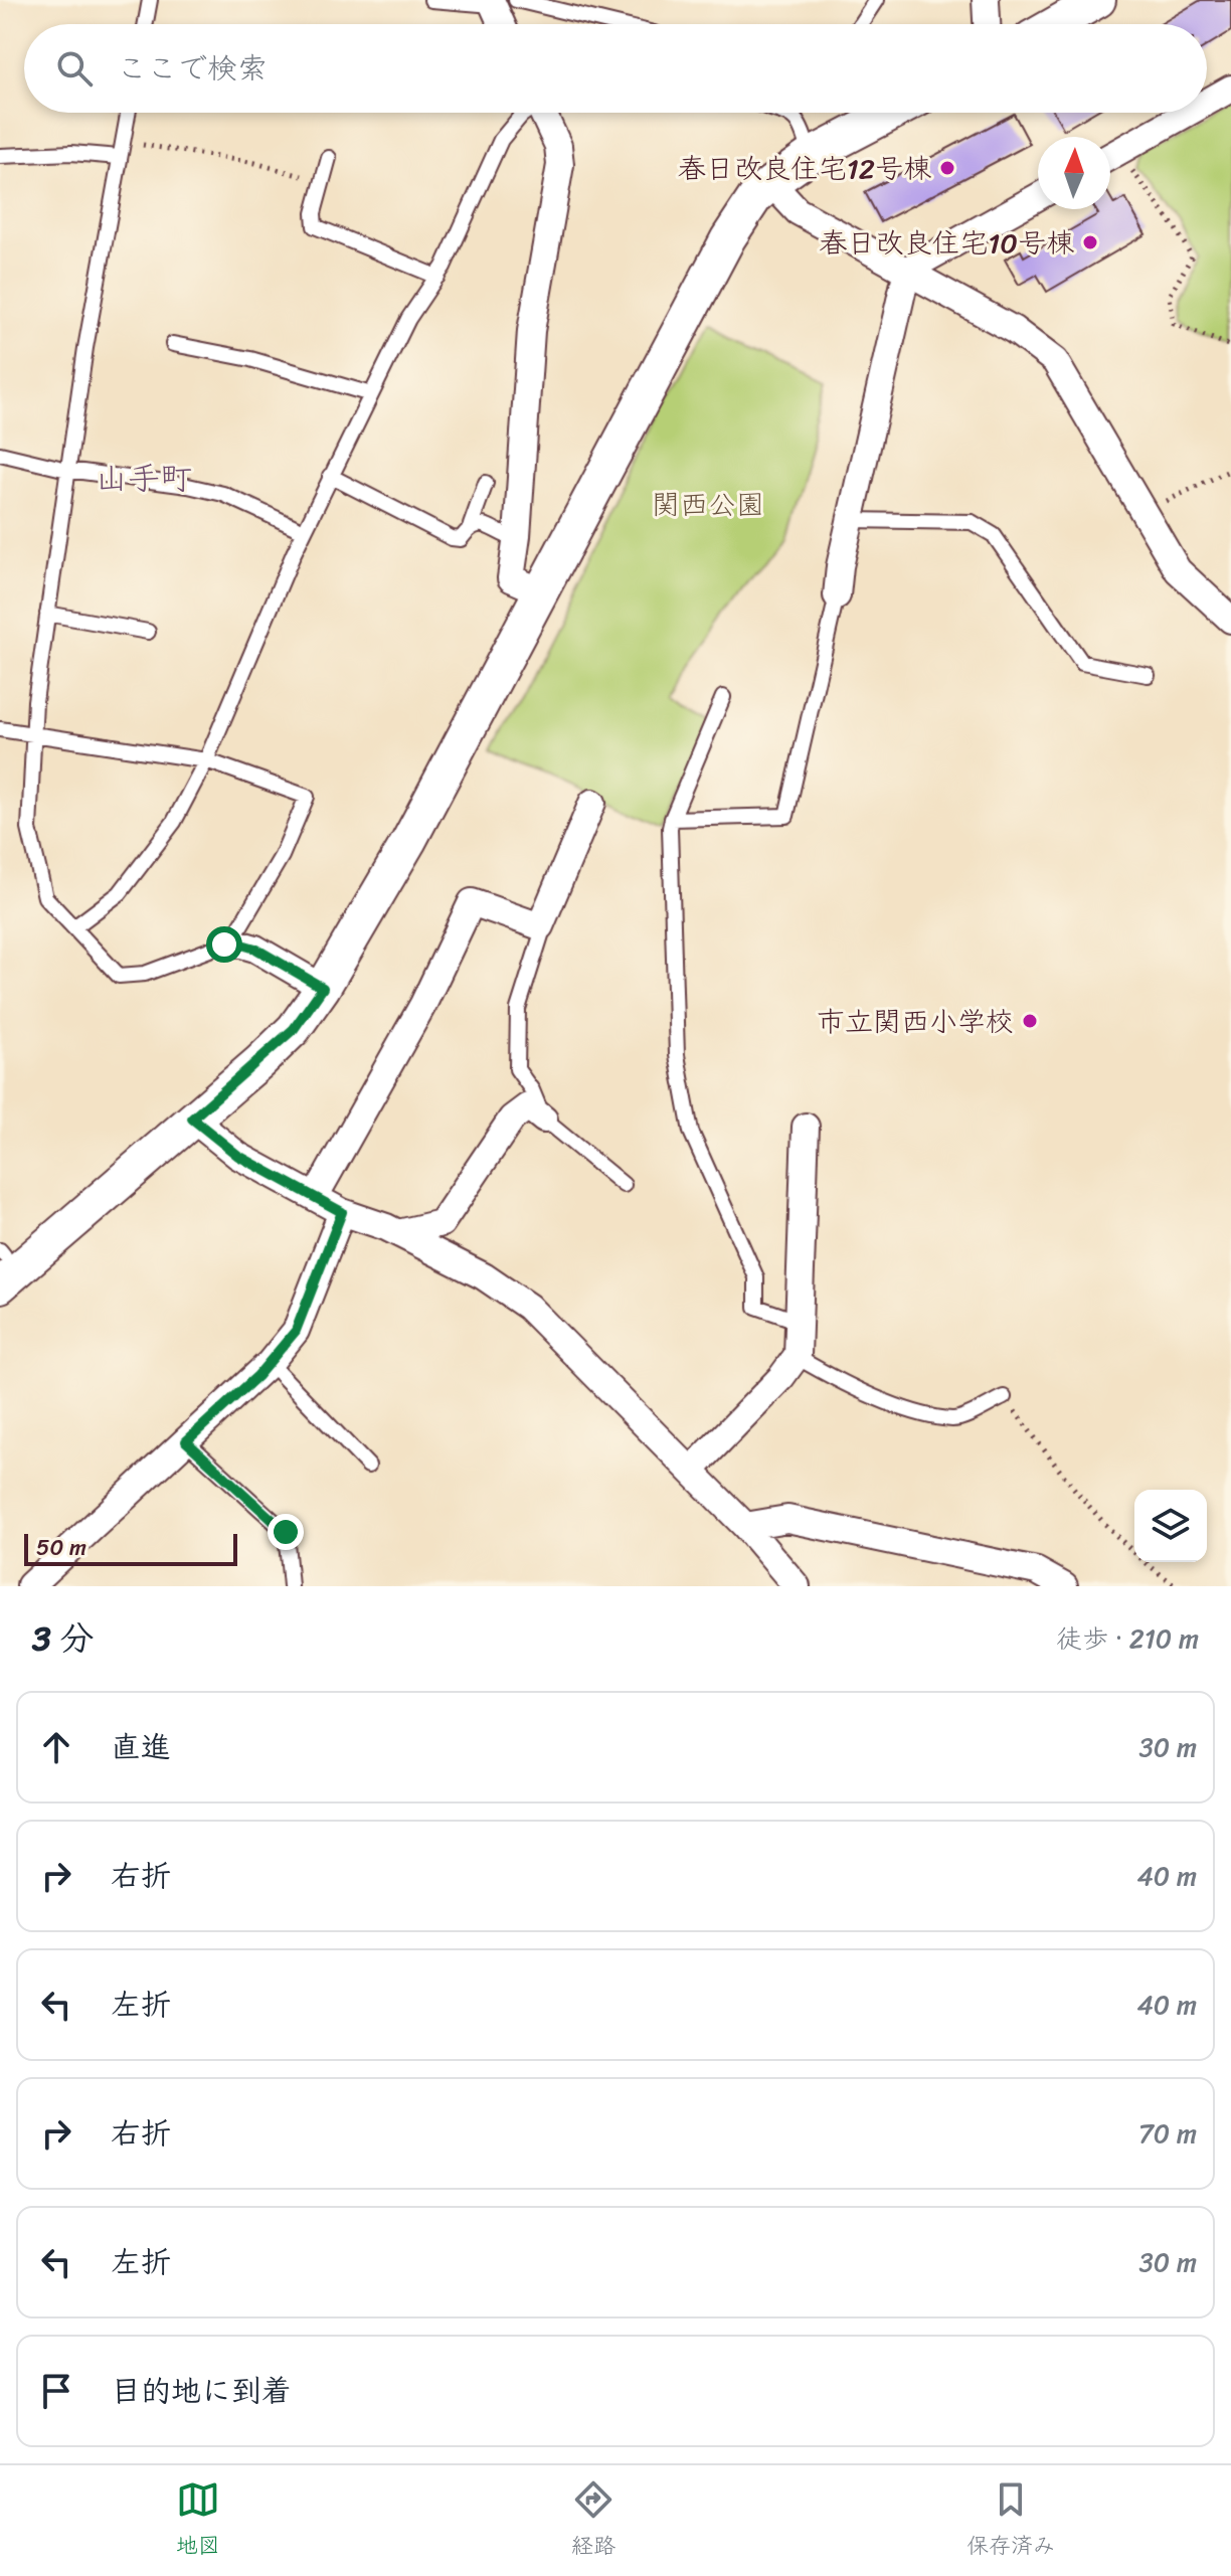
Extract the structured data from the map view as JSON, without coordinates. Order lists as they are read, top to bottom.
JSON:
{
  "districts": ["山手町"],
  "parks": ["関西公園"],
  "places": ["春日改良住宅12号棟", "春日改良住宅10号棟", "市立関西小学校"],
  "scale_bar": "50 m",
  "north": "top",
  "page": {
    "search": "ここで検索",
    "scale": "50 m",
    "heading": ["3 分", "徒歩 · 210 m"],
    "list": [
      ["直進", "30 m"],
      ["右折", "40 m"],
      ["左折", "40 m"],
      ["右折", "70 m"],
      ["左折", "30 m"],
      "目的地に到着"
    ],
    "nav": ["地図", "経路", "保存済み"]
  }
}
